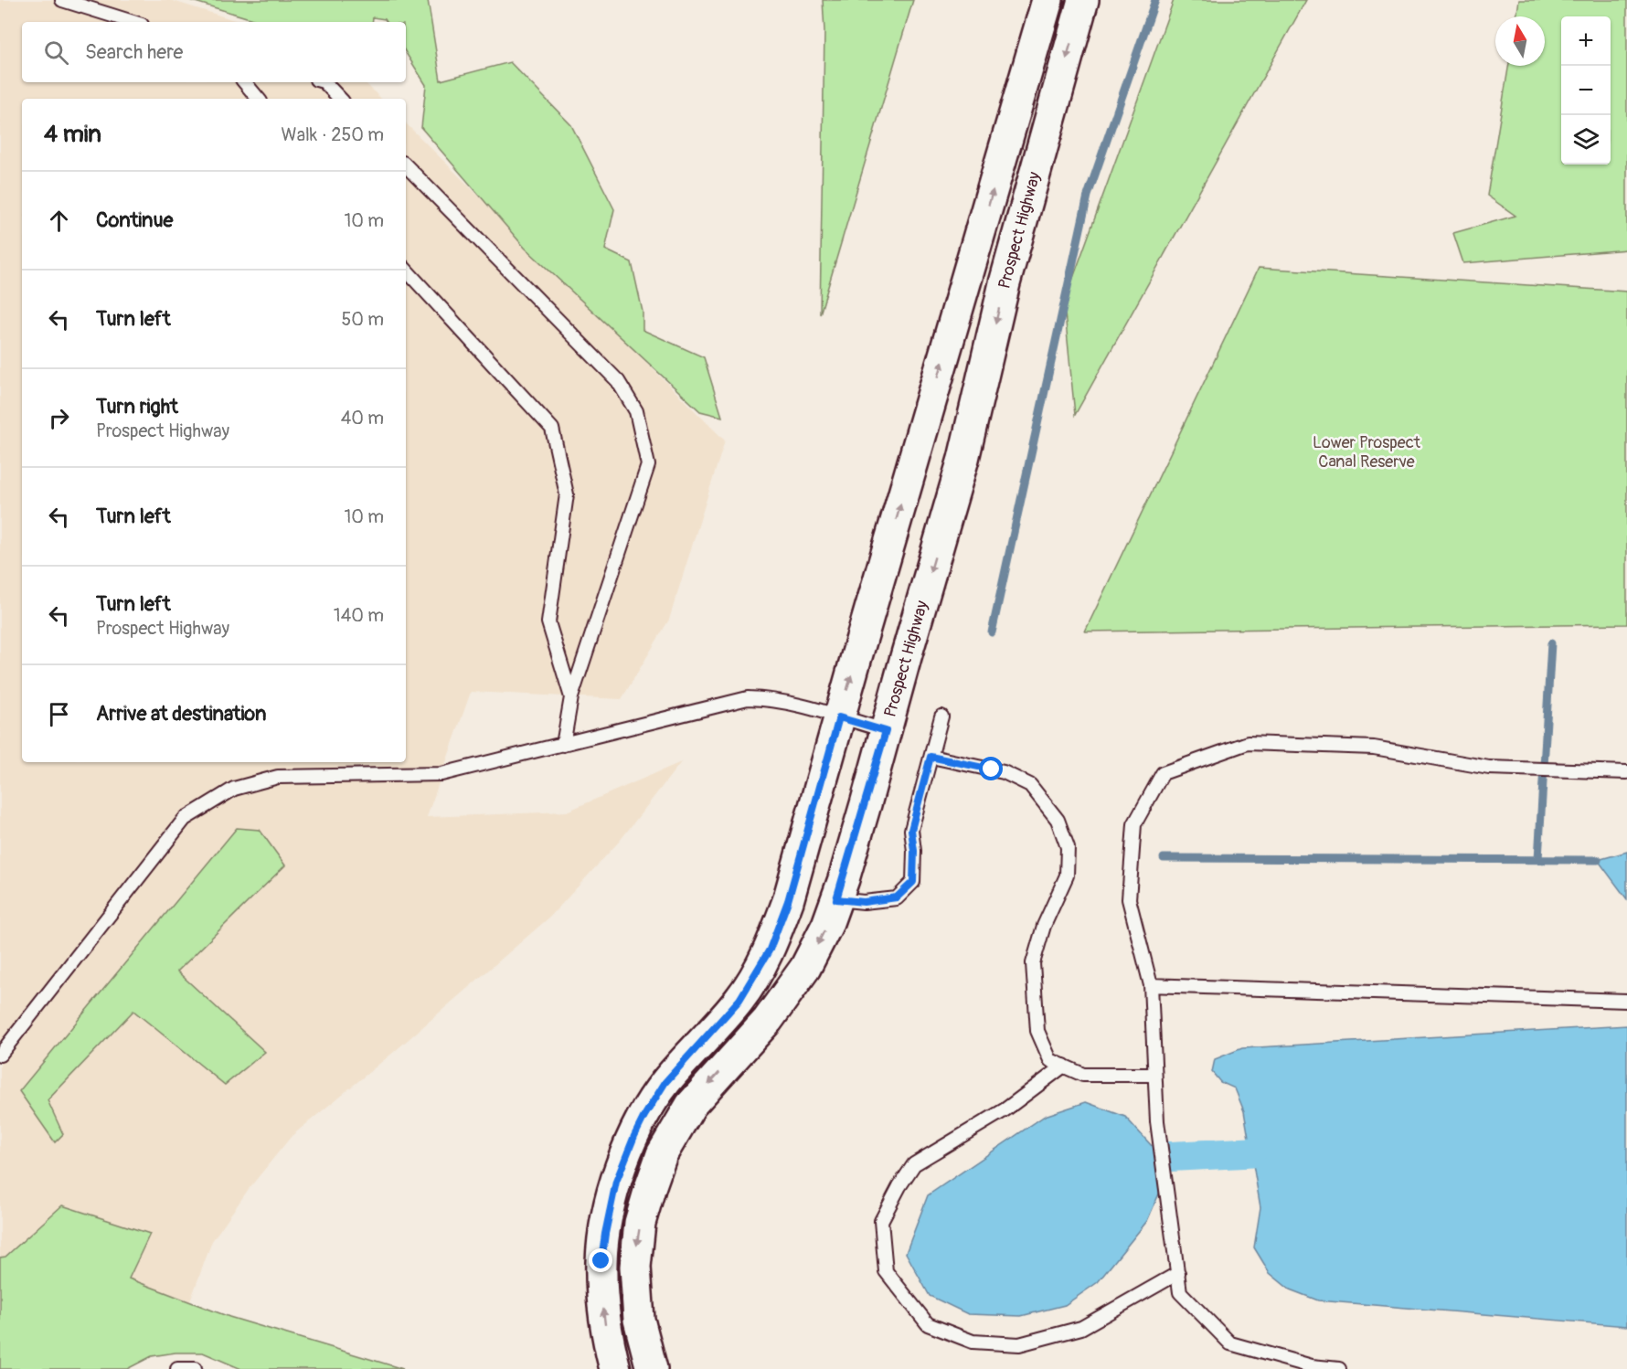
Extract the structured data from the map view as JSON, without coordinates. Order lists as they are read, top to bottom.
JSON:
{
  "streets": {
    "main road": ["Prospect Highway"]
  },
  "parks": ["Lower Prospect Canal Reserve"],
  "north": "top",
  "page": {
    "map_buttons": ["+", "−"],
    "search": "Search here",
    "heading": ["4 min", "Walk · 250 m"],
    "list": [
      ["Continue", "10 m"],
      ["Turn left", "50 m"],
      ["Turn right", "Prospect Highway", "40 m"],
      ["Turn left", "10 m"],
      ["Turn left", "Prospect Highway", "140 m"],
      "Arrive at destination"
    ]
  }
}
